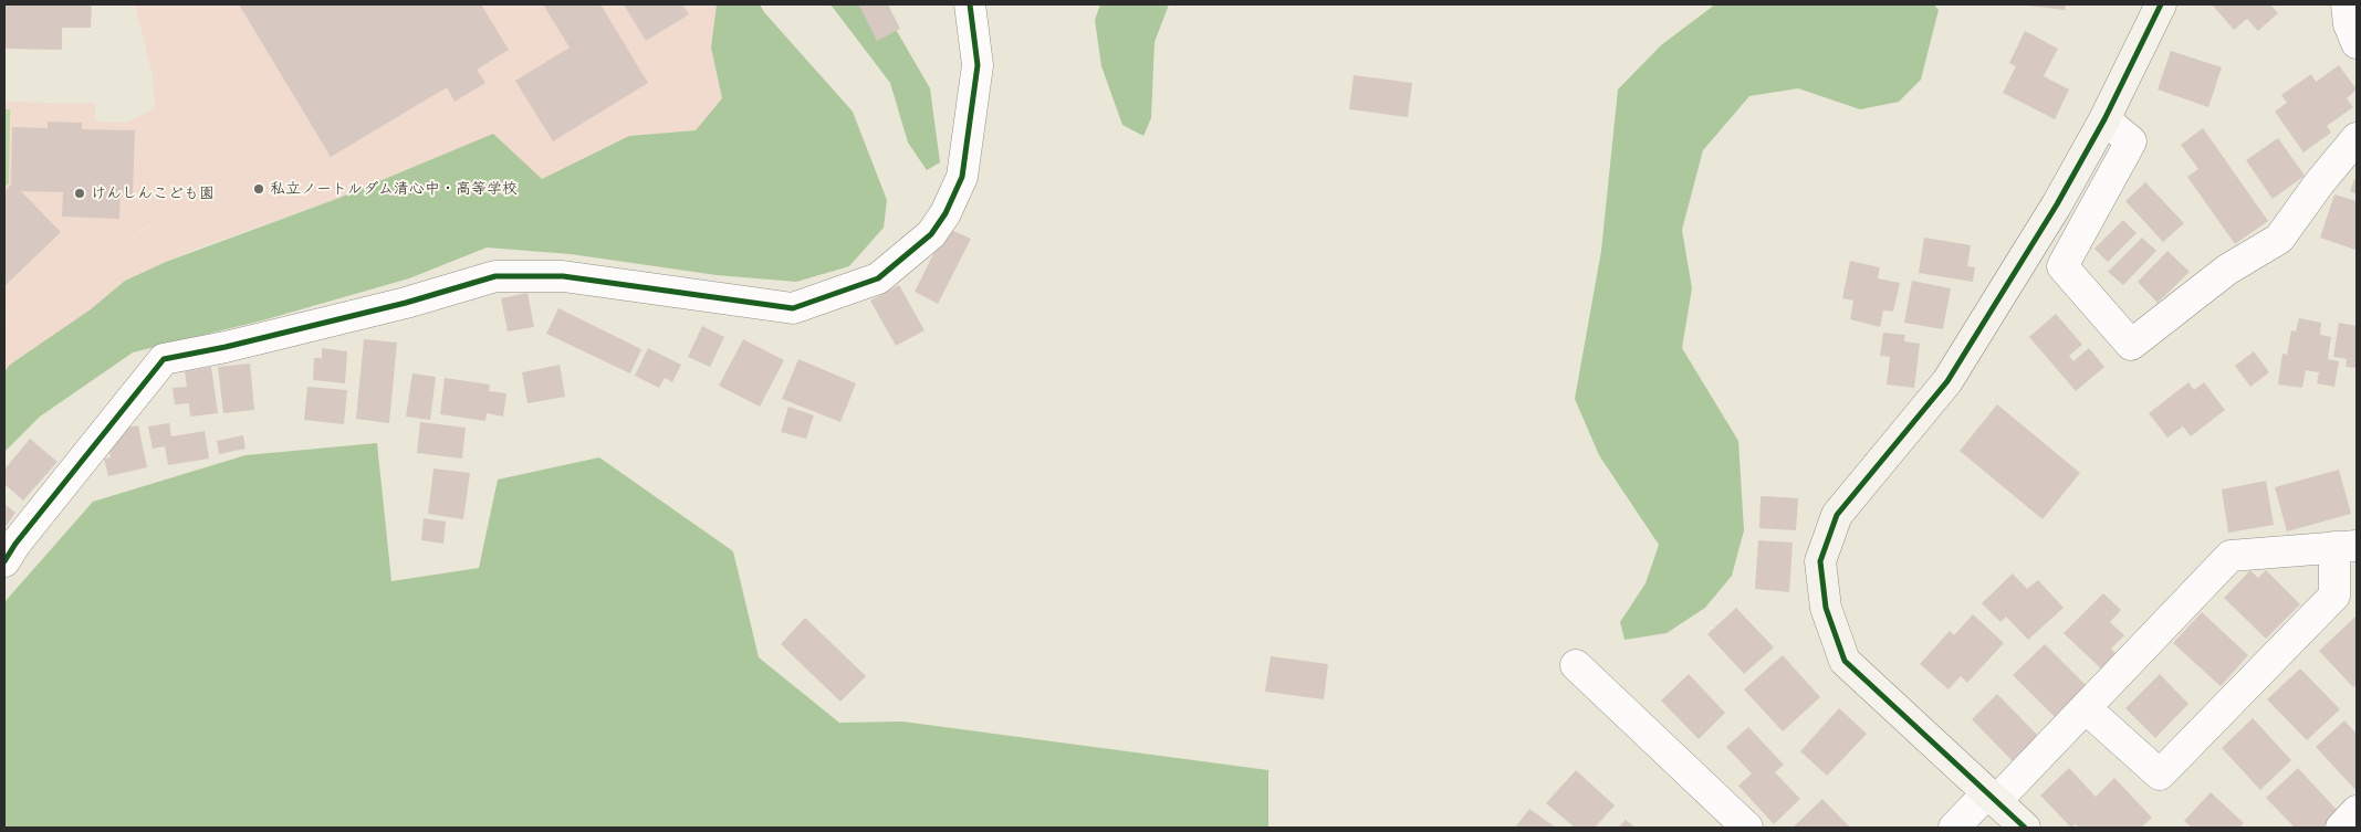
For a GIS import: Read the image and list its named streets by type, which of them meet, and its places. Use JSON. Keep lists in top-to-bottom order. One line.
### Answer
{"places":["私立ノートルダム清心中・高等学校","けんしんこども園"]}
